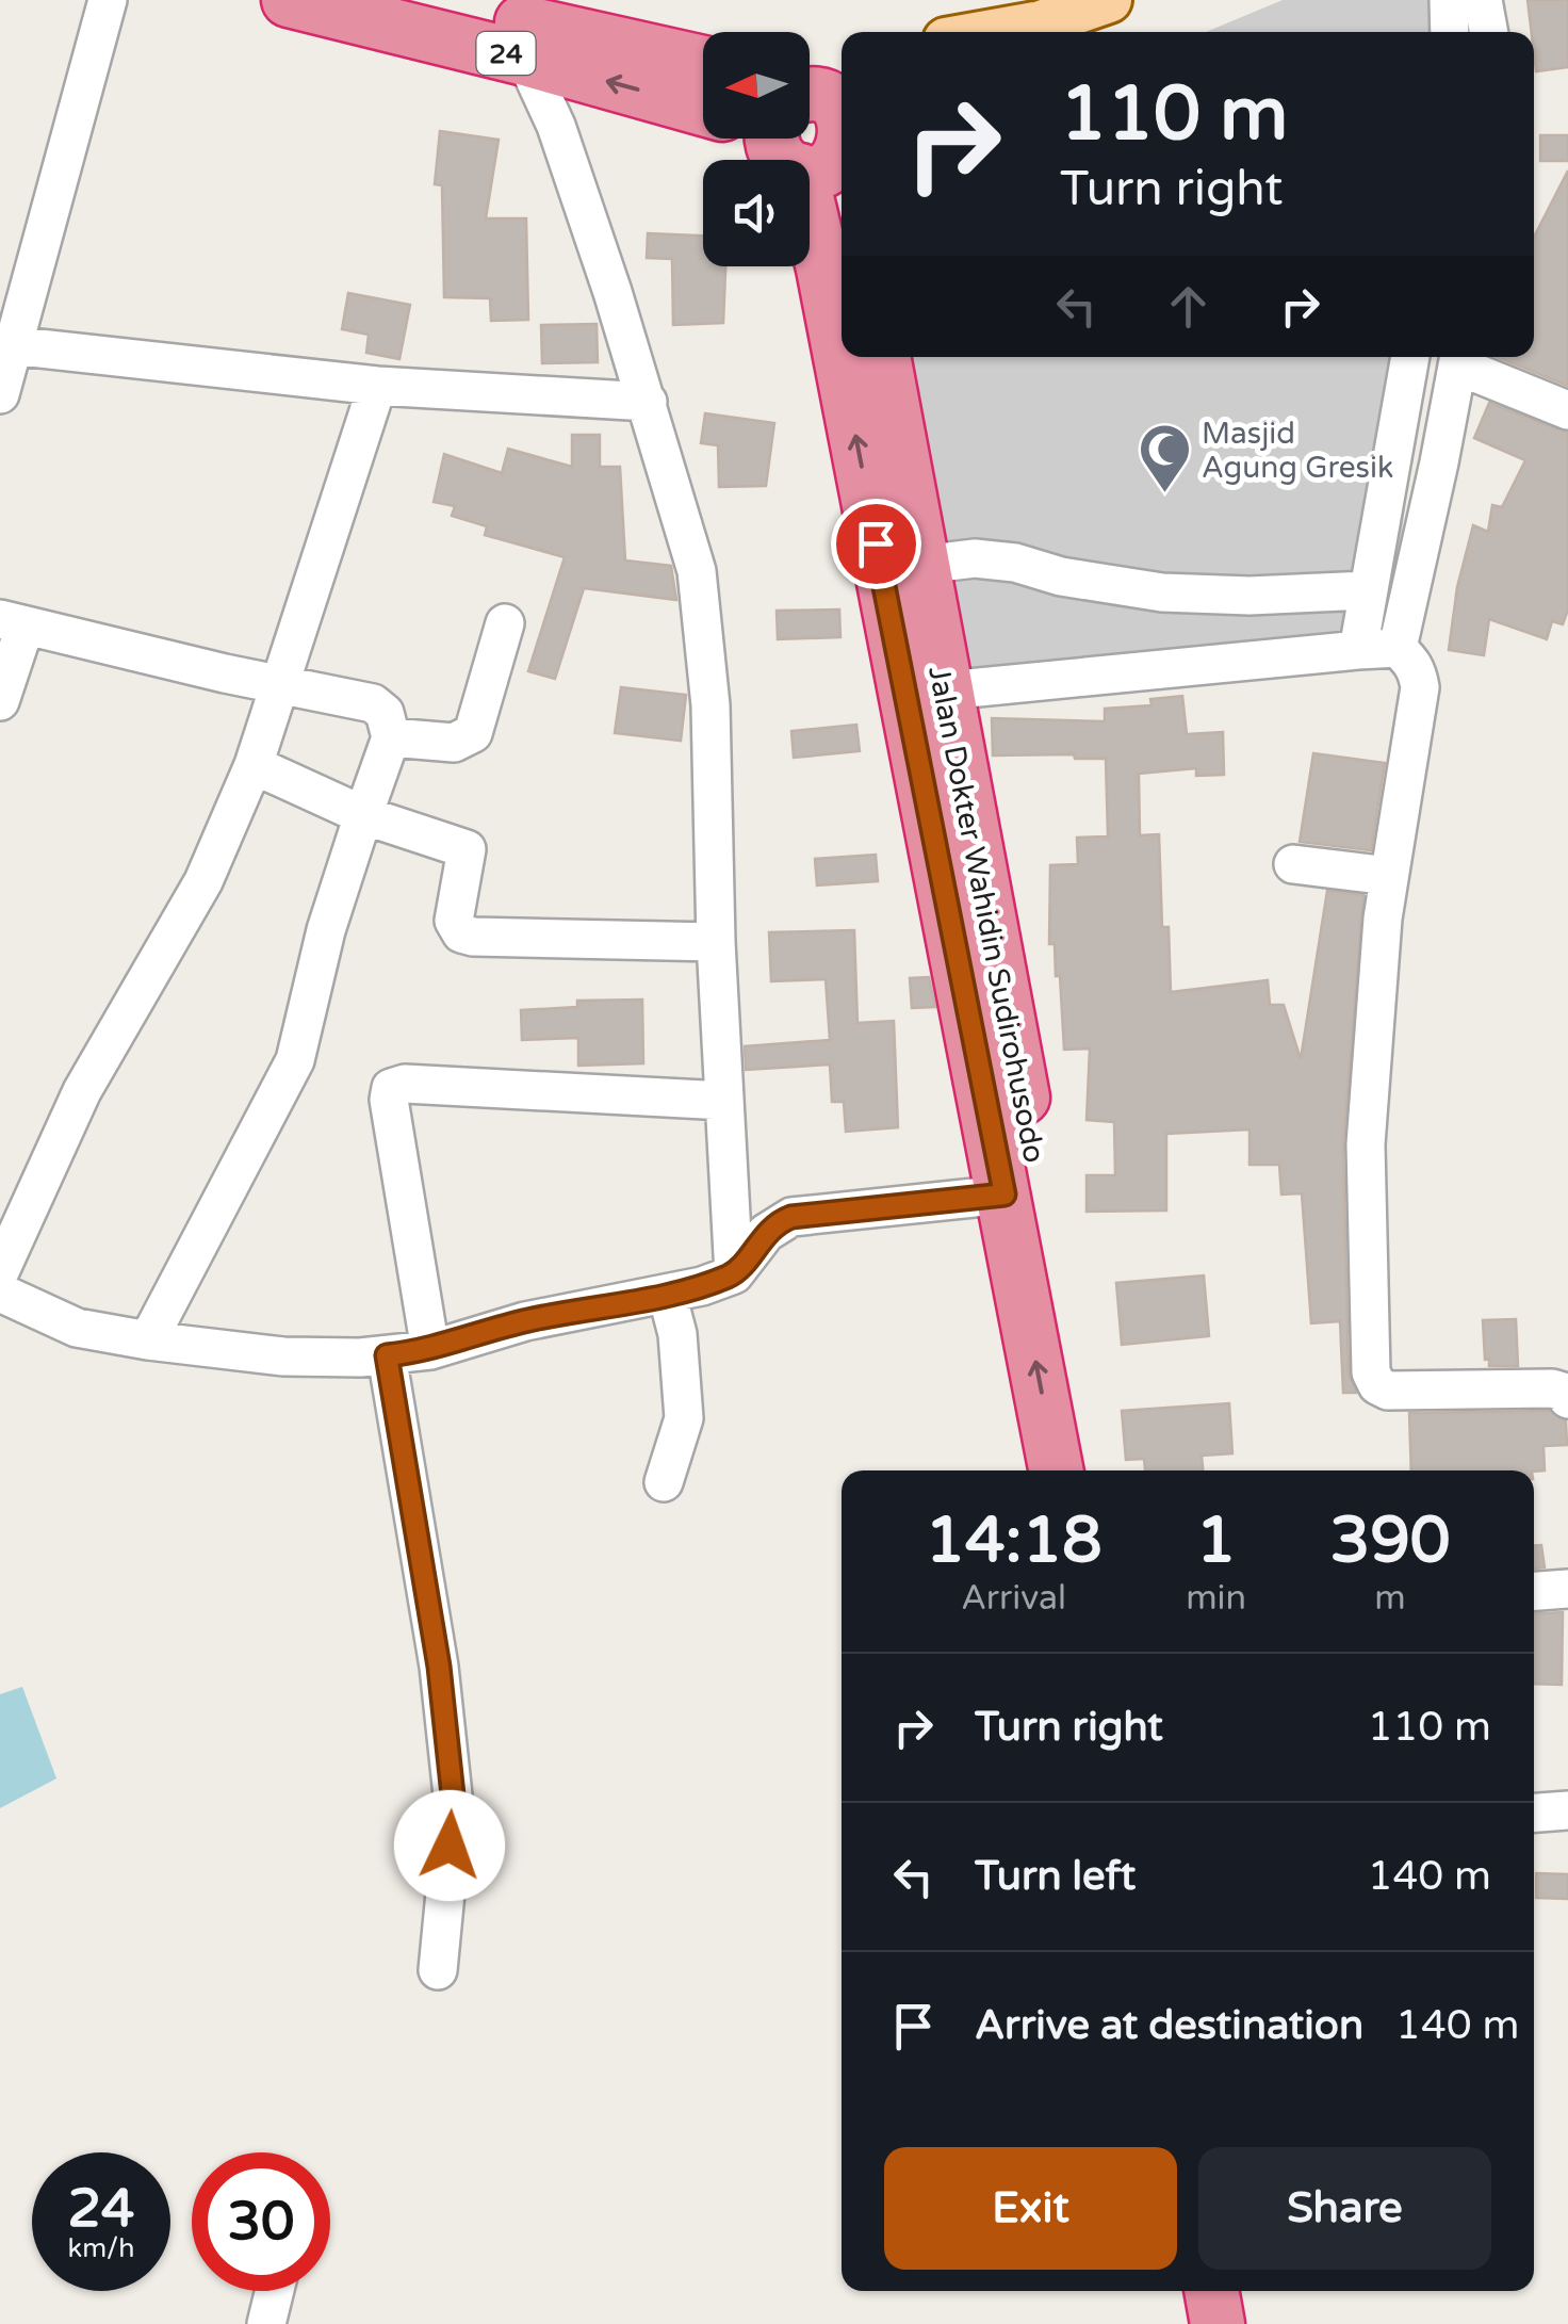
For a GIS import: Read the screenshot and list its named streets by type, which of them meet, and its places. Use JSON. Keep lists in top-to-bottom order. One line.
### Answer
{"streets":{"highway":["24","Jalan Dokter Wahidin Sudirohusodo"]},"places":{"mosque":["Masjid Agung Gresik"]},"north":"left","page":{"turn":["110 m","Turn right"],"eta":["14:18","Arrival","1","min","390","m"],"list":[{"name":"Turn right","value":"110 m"},{"name":"Turn left","value":"140 m"},{"name":"Arrive at destination","value":"140 m"}],"buttons":["Exit","Share"],"speed":"24 km/h","limit":"30"}}
